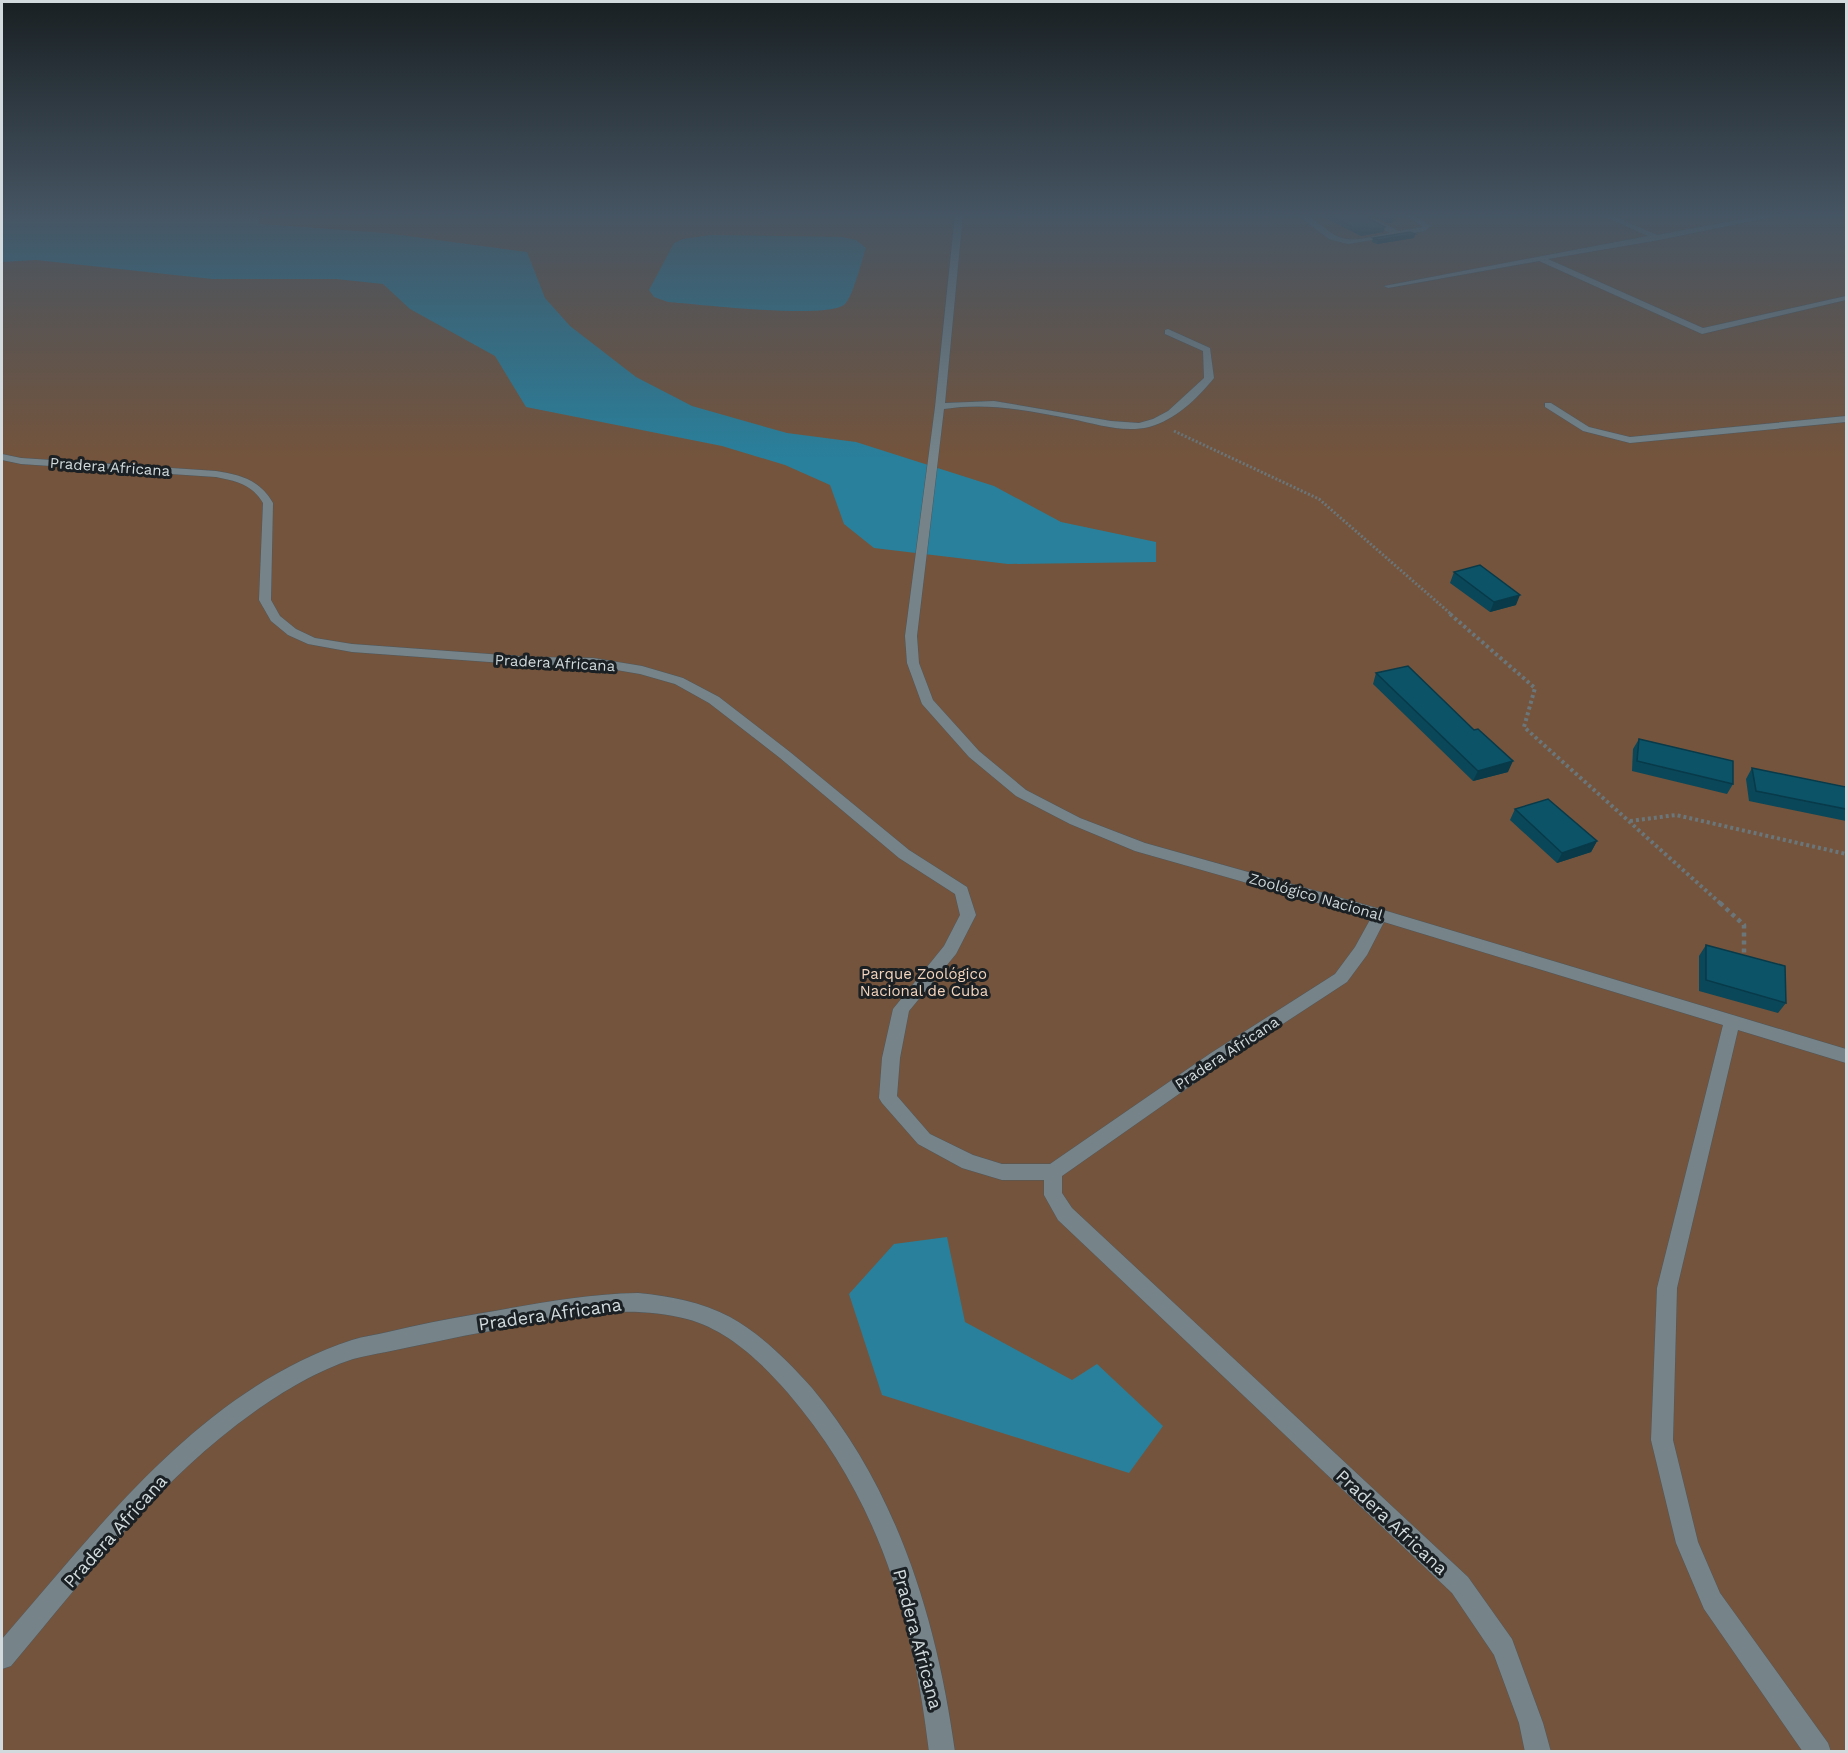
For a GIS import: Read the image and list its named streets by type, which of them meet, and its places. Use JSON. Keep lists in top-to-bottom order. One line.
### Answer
{"streets":{"street":["Pradera Africana","Zoológico Nacional"]},"crossings":[["Pradera Africana","Zoológico Nacional"]],"parks":["Parque Zoológico Nacional de Cuba"]}
